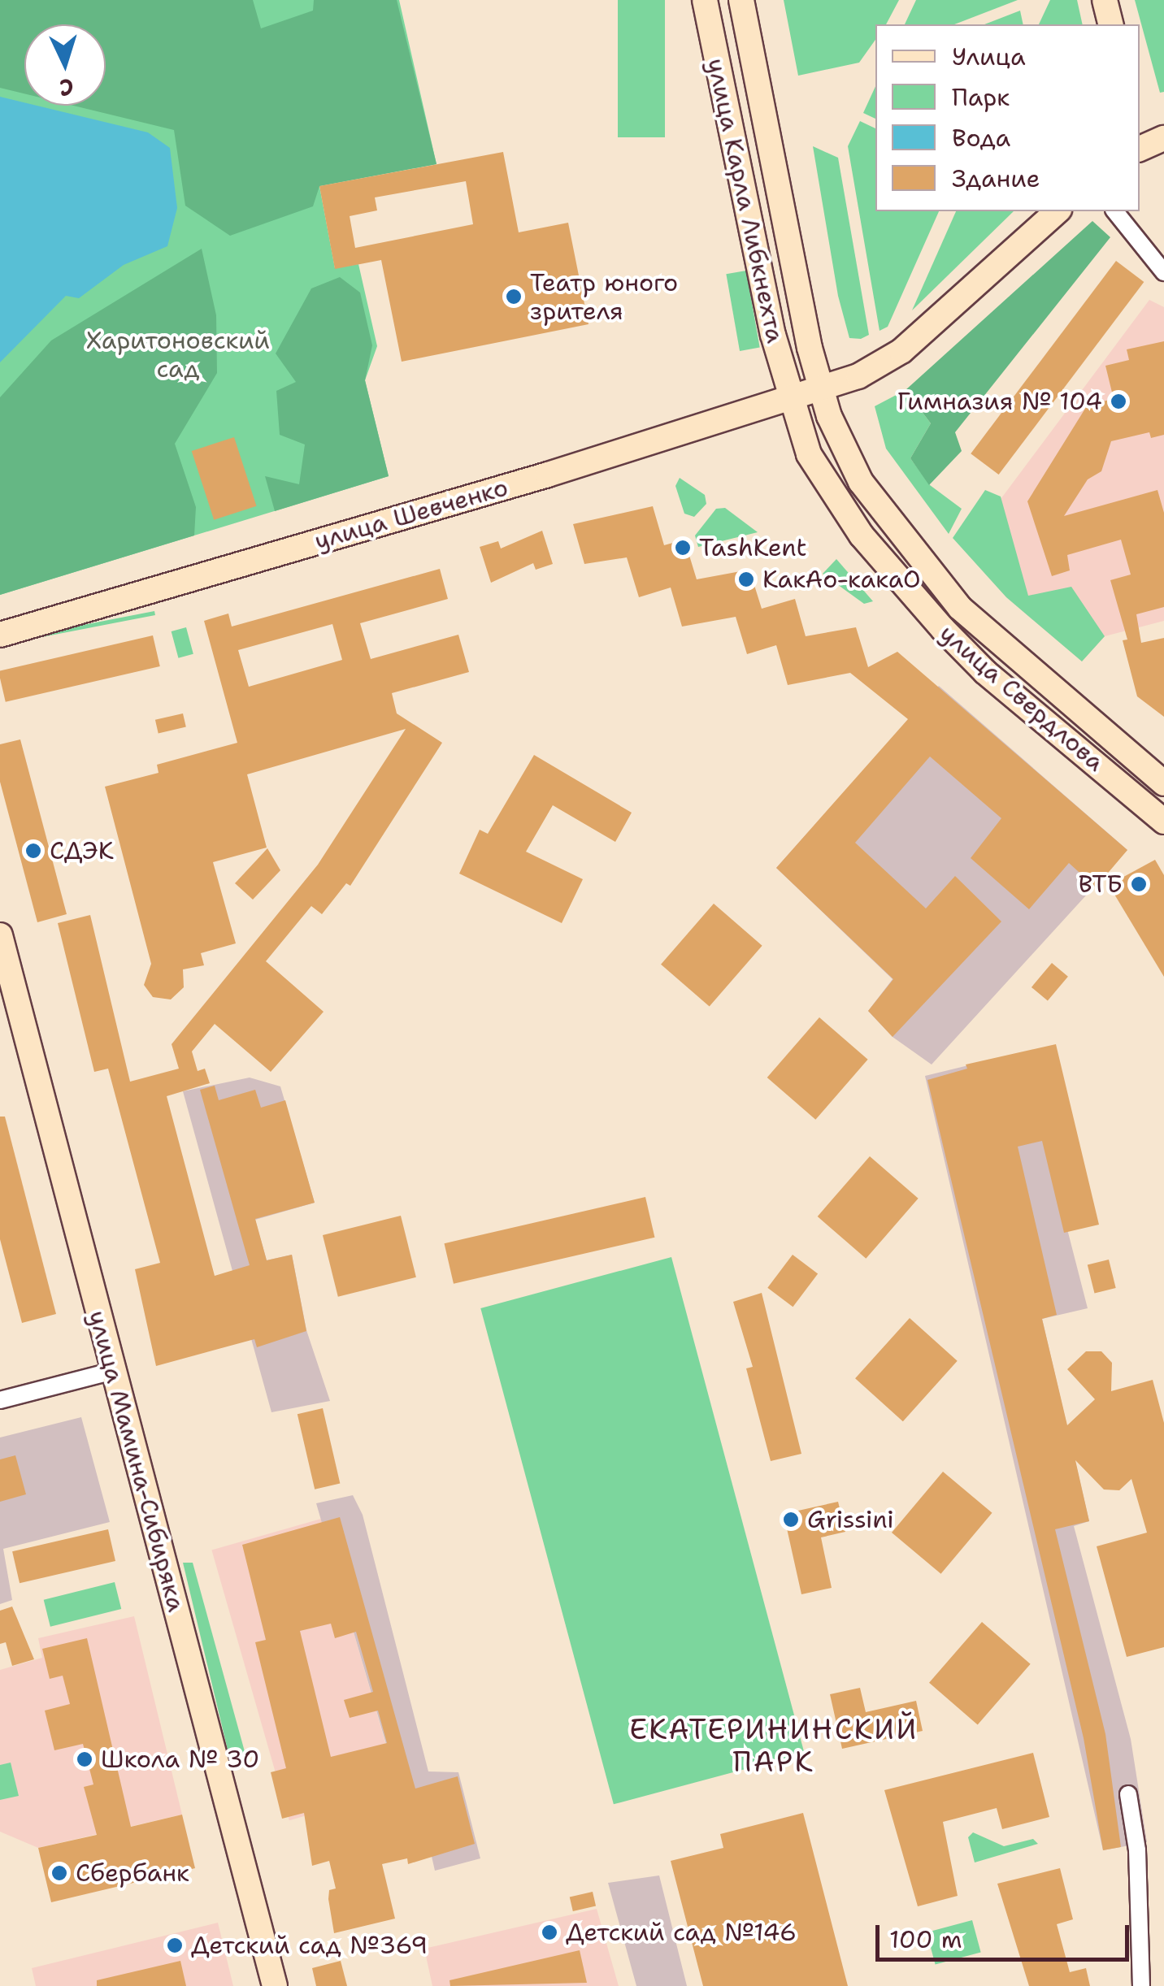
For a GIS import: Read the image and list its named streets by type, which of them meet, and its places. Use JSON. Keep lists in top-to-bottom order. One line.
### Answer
{"streets":{"main road":["улица Карла Либкнехта","улица Шевченко","улица Свердлова","улица Мамина-Сибиряка"]},"crossings":[["улица Карла Либкнехта","улица Шевченко"],["улица Карла Либкнехта","улица Свердлова"],["улица Шевченко","улица Свердлова"]],"districts":["ЕКАТЕРИНИНСКИЙ ПАРК"],"parks":["Харитоновский сад"],"places":["Театр юного зрителя","Гимназия № 104","TashKent","КакАо-какаО","СДЭК","ВТБ","Grissini","Школа № 30","Сбербанк","Детский сад №146","Детский сад №369"],"legend":["Улица","Парк","Вода","Здание"],"scale_bar":"100 m","north":"bottom"}
